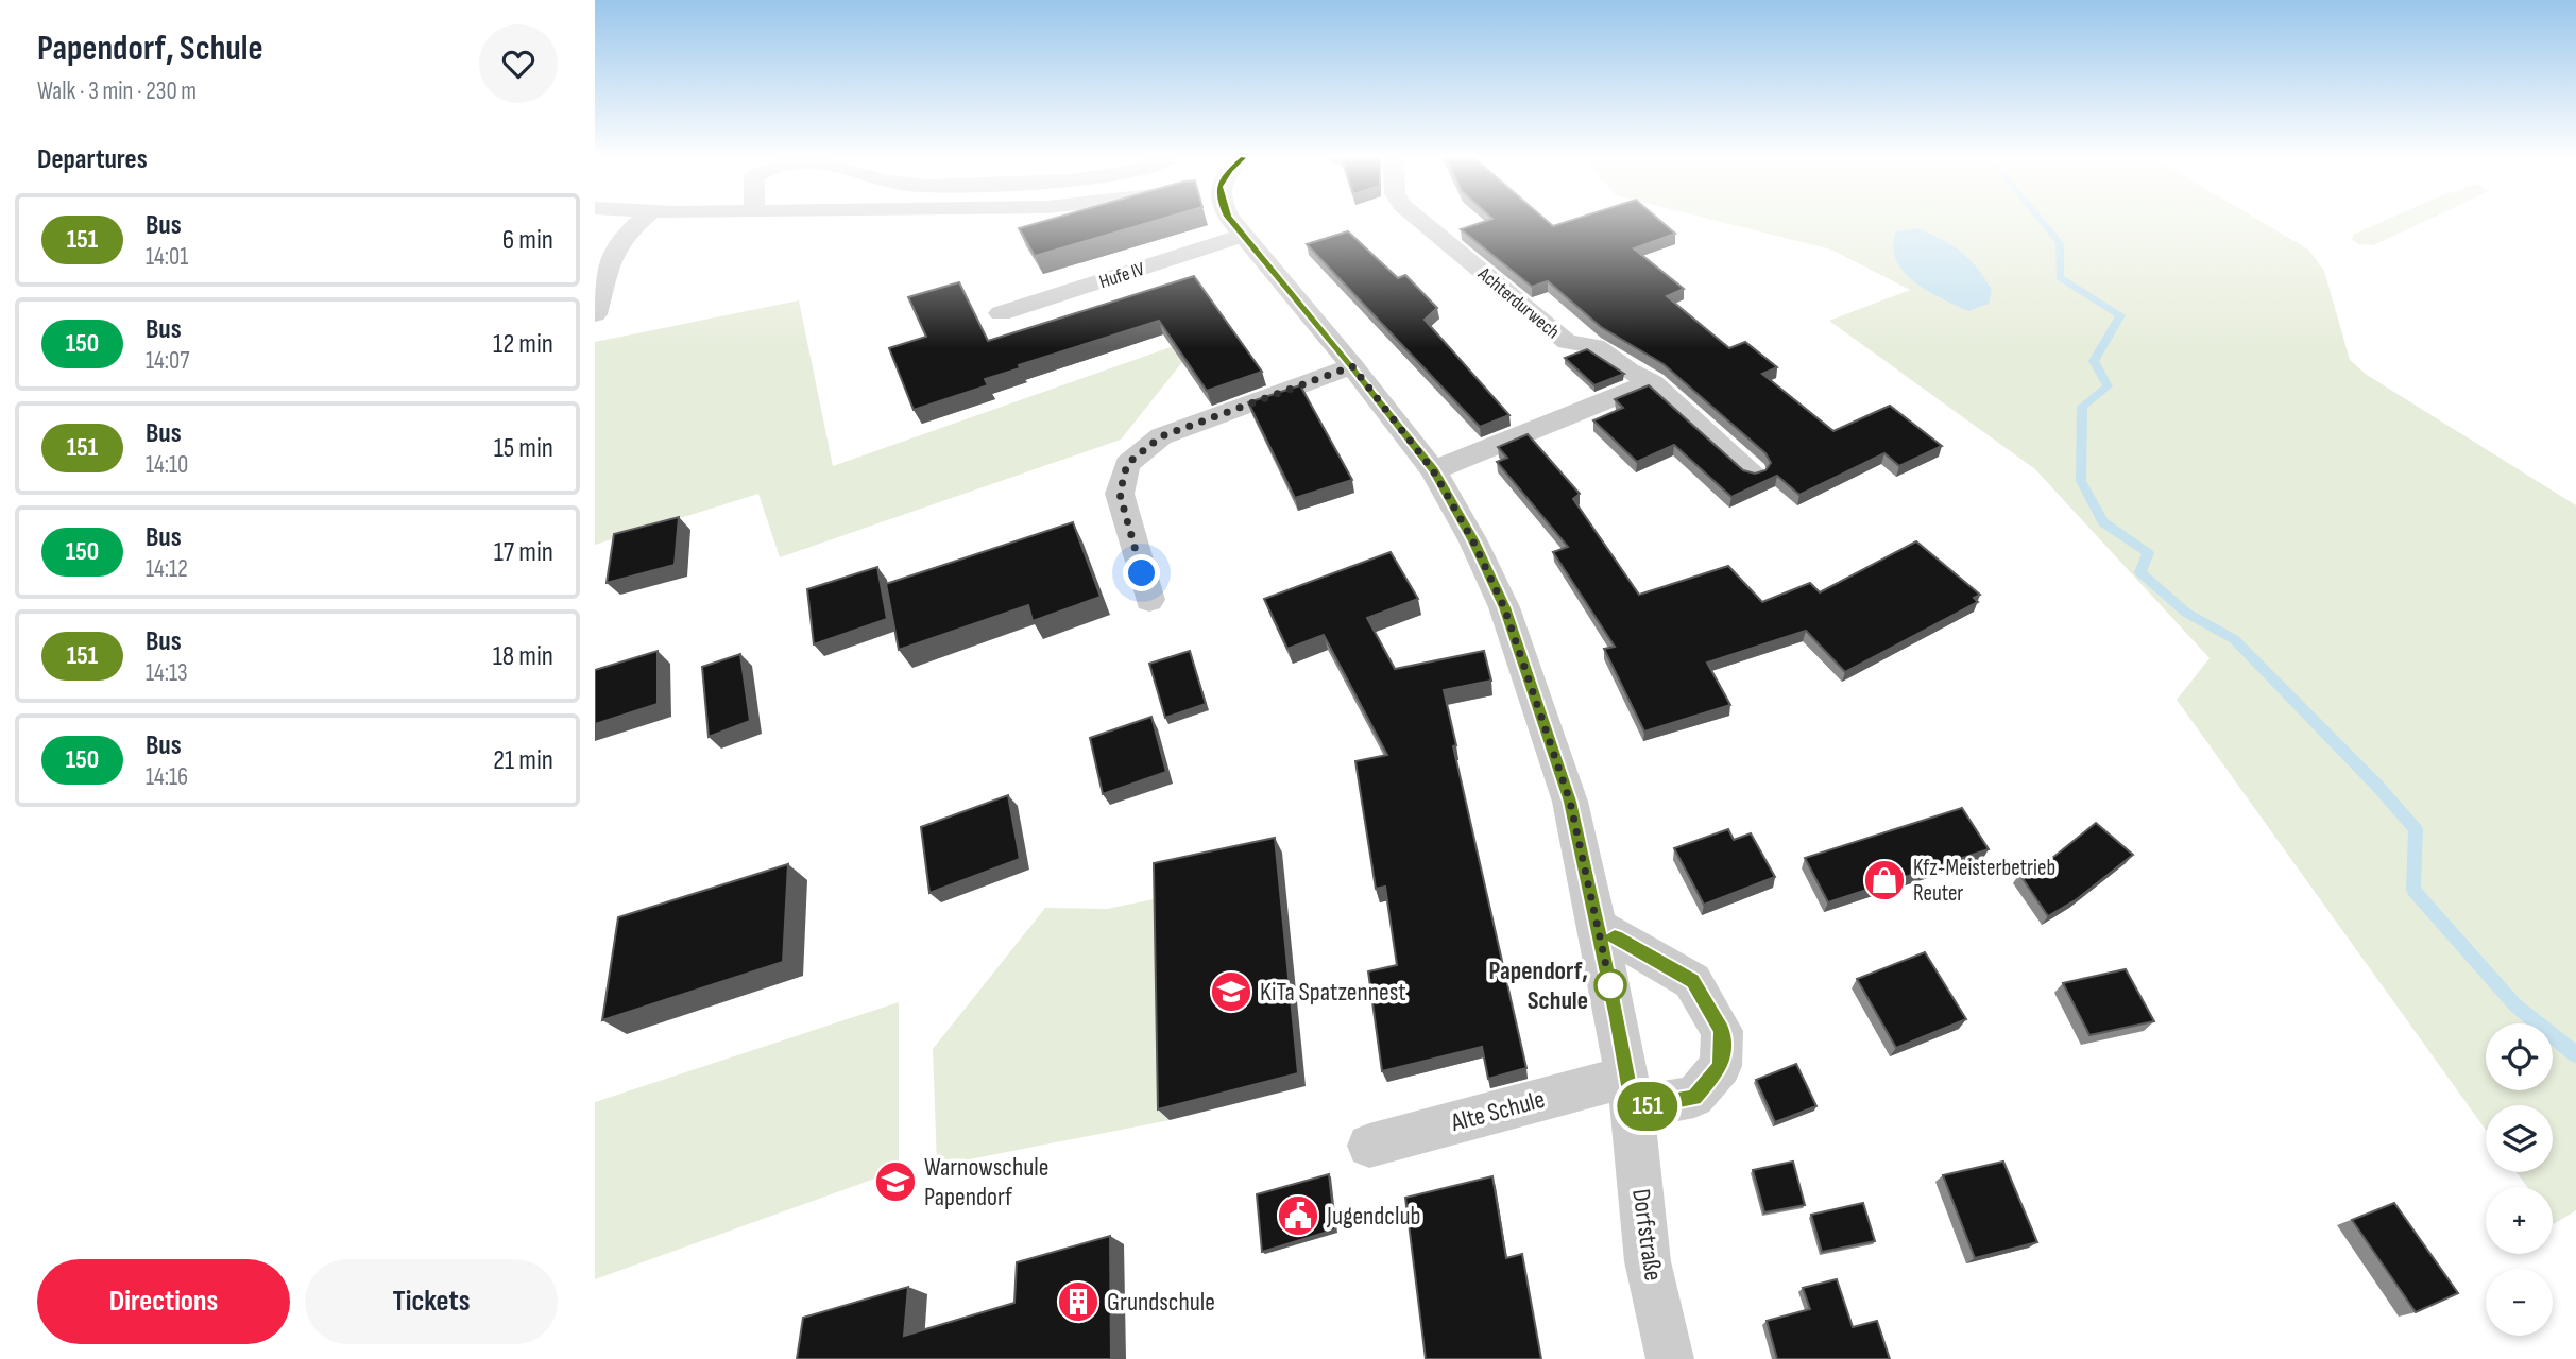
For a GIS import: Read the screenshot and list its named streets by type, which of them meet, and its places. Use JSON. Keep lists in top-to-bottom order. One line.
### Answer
{"streets":{"street":["Hufe IV","Achterdurwech","Alte Schule","Dorfstraße"]},"crossings":[["Hufe IV","Dorfstraße"],["Alte Schule","Dorfstraße"]],"places":{"shop":["Kfz-Meisterbetrieb Reuter"],"other":["Papendorf, Schule"],"school or university":["KiTa Spatzennest","Warnowschule Papendorf"],"public building":["Jugendclub"],"building":["Grundschule"]},"lines":["bus line 151"],"page":{"heading":[["Papendorf, Schule","Walk · 3 min · 230 m"],"Departures"],"on_map":"151","list":[{"mark":"151","name":"Bus","note":"14:01","value":"6 min"},{"mark":"150","name":"Bus","note":"14:07","value":"12 min"},{"mark":"151","name":"Bus","note":"14:10","value":"15 min"},{"mark":"150","name":"Bus","note":"14:12","value":"17 min"},{"mark":"151","name":"Bus","note":"14:13","value":"18 min"},{"mark":"150","name":"Bus","note":"14:16","value":"21 min"}],"map_buttons":["+","−"],"buttons":["Directions","Tickets"]}}
